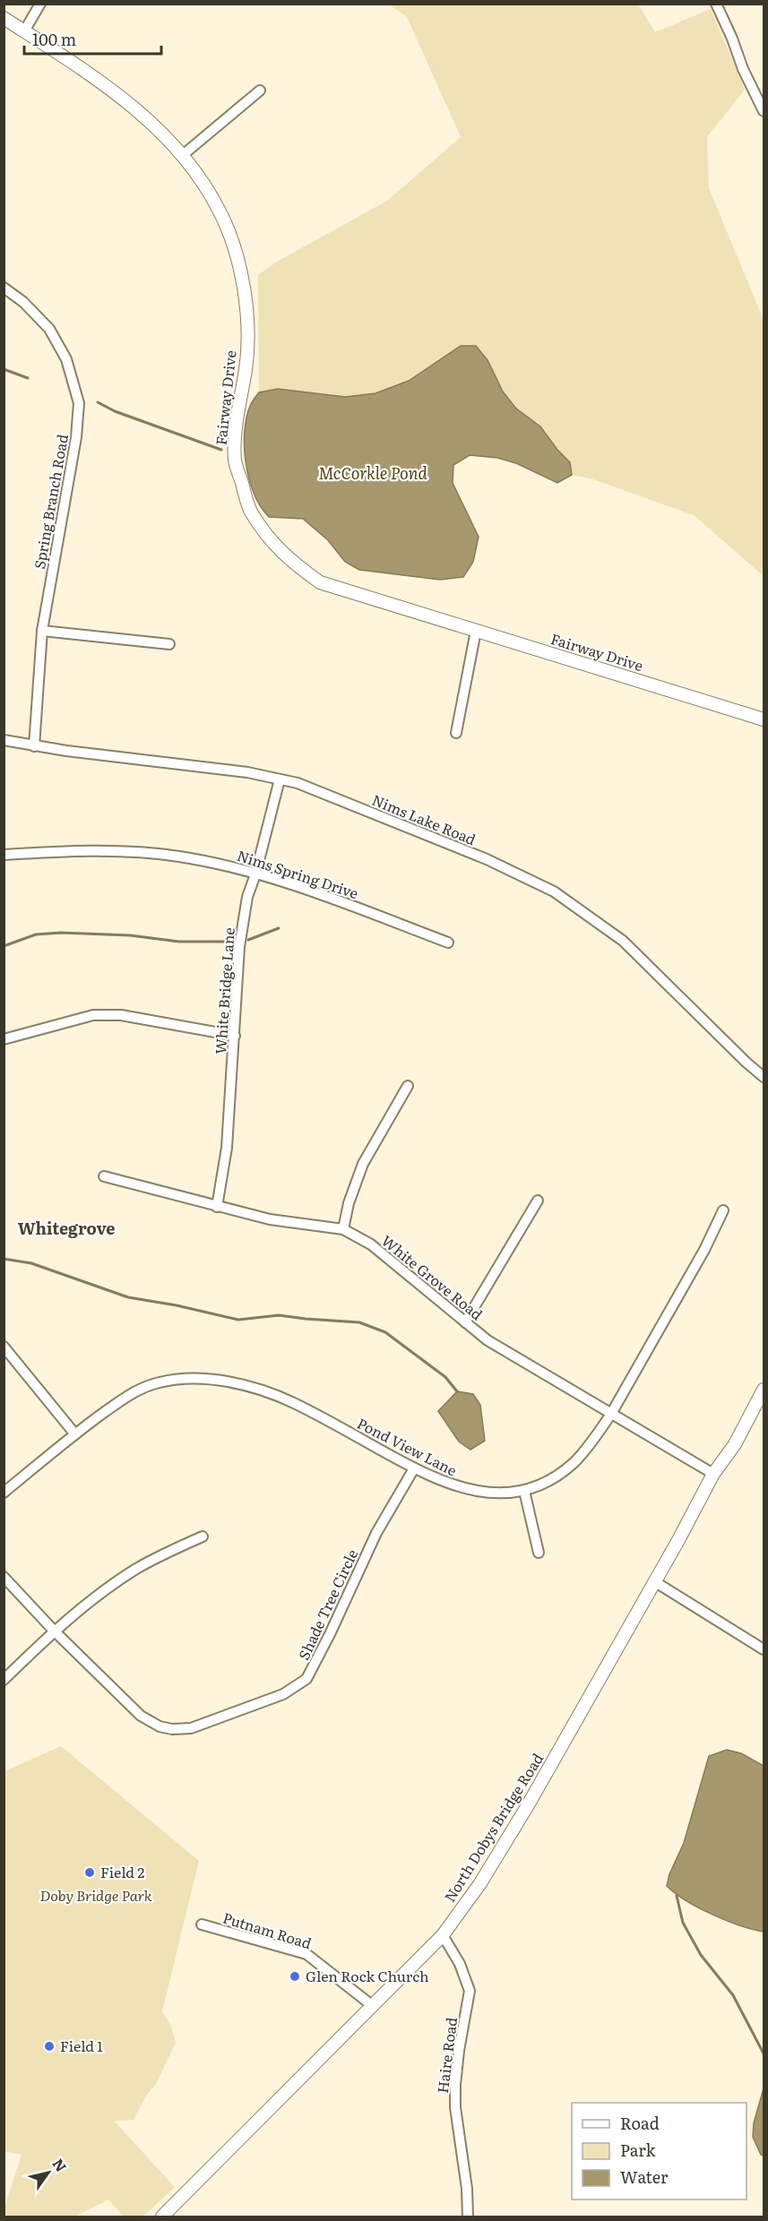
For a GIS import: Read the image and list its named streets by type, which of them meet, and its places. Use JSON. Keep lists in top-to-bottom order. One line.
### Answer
{"streets":{"street":["Fairway Drive","Spring Branch Road","Nims Lake Road","Nims Spring Drive","White Bridge Lane","White Grove Road","Pond View Lane","Shade Tree Circle","North Dobys Bridge Road","Putnam Road","Haire Road"]},"crossings":[["Spring Branch Road","Nims Lake Road"],["Nims Lake Road","White Bridge Lane"],["Nims Spring Drive","White Bridge Lane"],["White Bridge Lane","White Grove Road"],["White Grove Road","Pond View Lane"],["White Grove Road","North Dobys Bridge Road"],["Pond View Lane","Shade Tree Circle"],["North Dobys Bridge Road","Putnam Road"],["North Dobys Bridge Road","Haire Road"]],"districts":["Whitegrove"],"water":["McCorkle Pond"],"parks":["Doby Bridge Park"],"places":["Field 2","Glen Rock Church","Field 1"],"legend":["Road","Park","Water"],"scale_bar":"100 m","north":"top right"}
